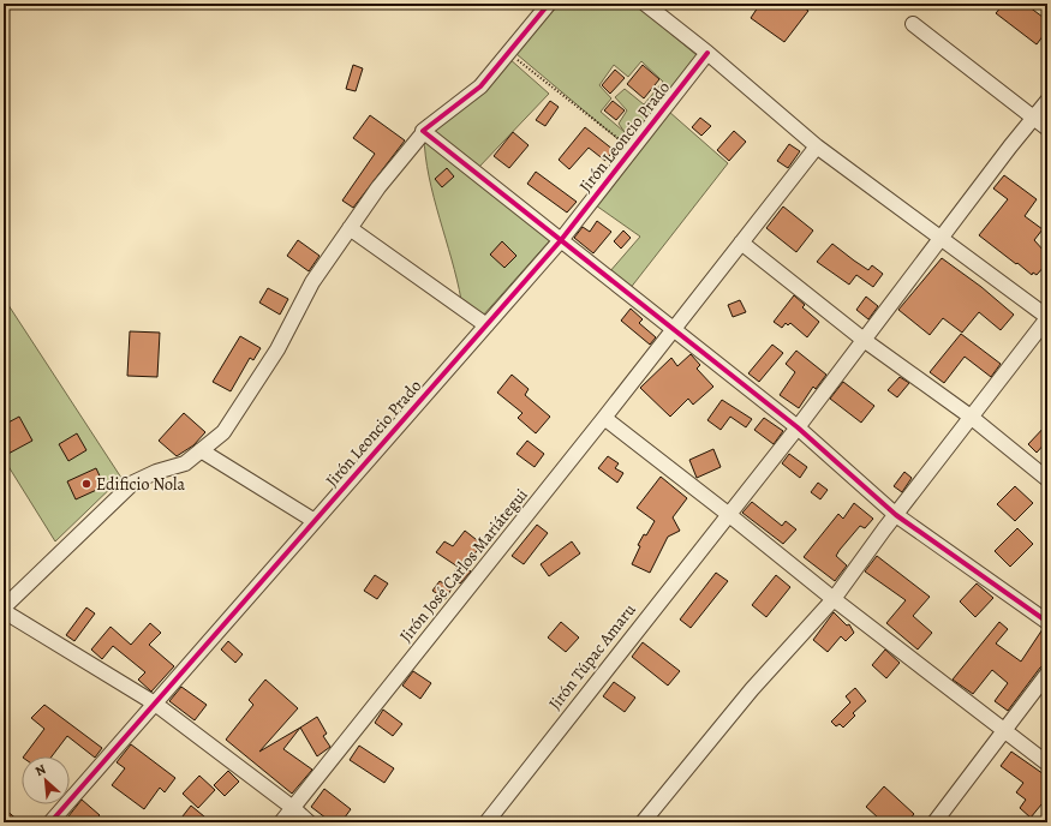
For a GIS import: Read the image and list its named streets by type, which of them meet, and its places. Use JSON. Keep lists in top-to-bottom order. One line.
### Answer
{"streets":{"street":["Jirón Leoncio Prado","Jirón José Carlos Mariátegui","Jirón Túpac Amaru"]},"places":["Edificio Nola"],"north":"top left"}
